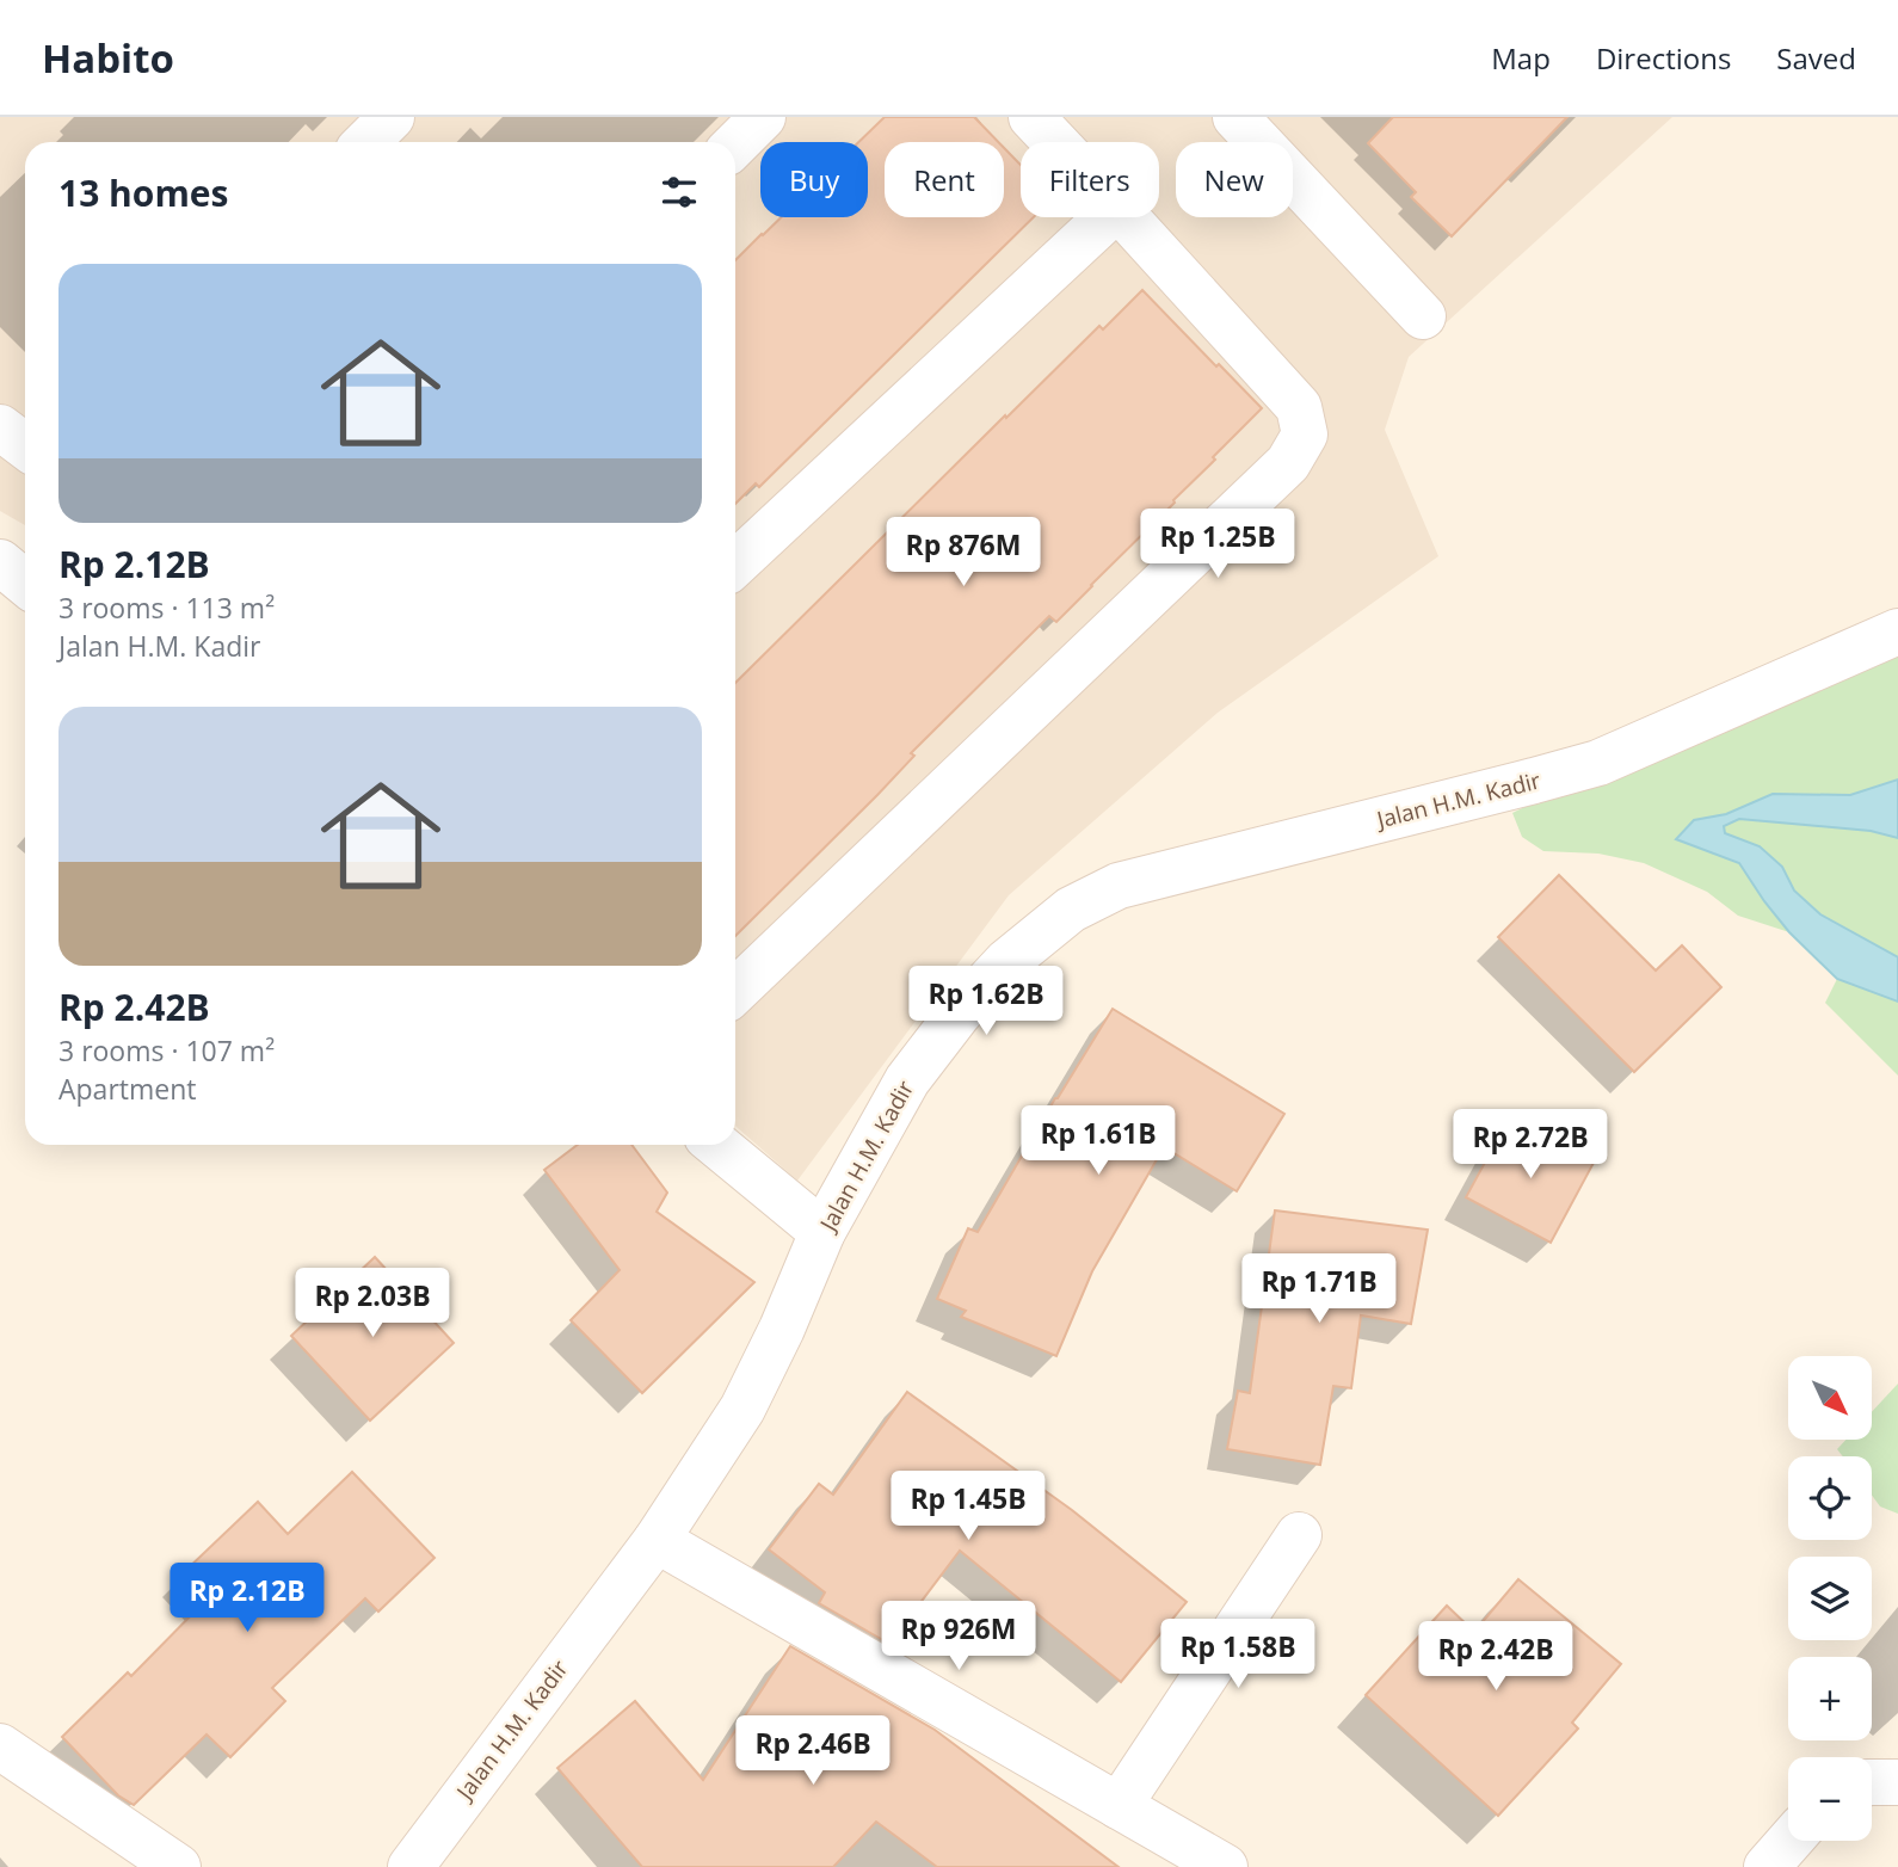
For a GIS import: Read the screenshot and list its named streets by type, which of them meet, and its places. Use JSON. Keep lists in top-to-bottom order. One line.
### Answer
{"streets":{"street":["Jalan H.M. Kadir"]},"north":"bottom right","page":{"header":"Habito","nav":["Map","Directions","Saved"],"chip":["Buy","Rent","Filters","New"],"heading":"13 homes","list":[{"name":"Rp 2.12B","note":"3 rooms · 113 m² · Jalan H.M. Kadir"},{"name":"Rp 2.42B","note":"3 rooms · 107 m² · Apartment"}],"price":["Rp 1.25B","Rp 876M","Rp 1.62B","Rp 1.61B","Rp 2.72B","Rp 1.71B","Rp 2.03B","Rp 1.45B","Rp 2.12B","Rp 926M","Rp 1.58B","Rp 2.42B","Rp 2.46B"],"map_buttons":["+","−"]}}
